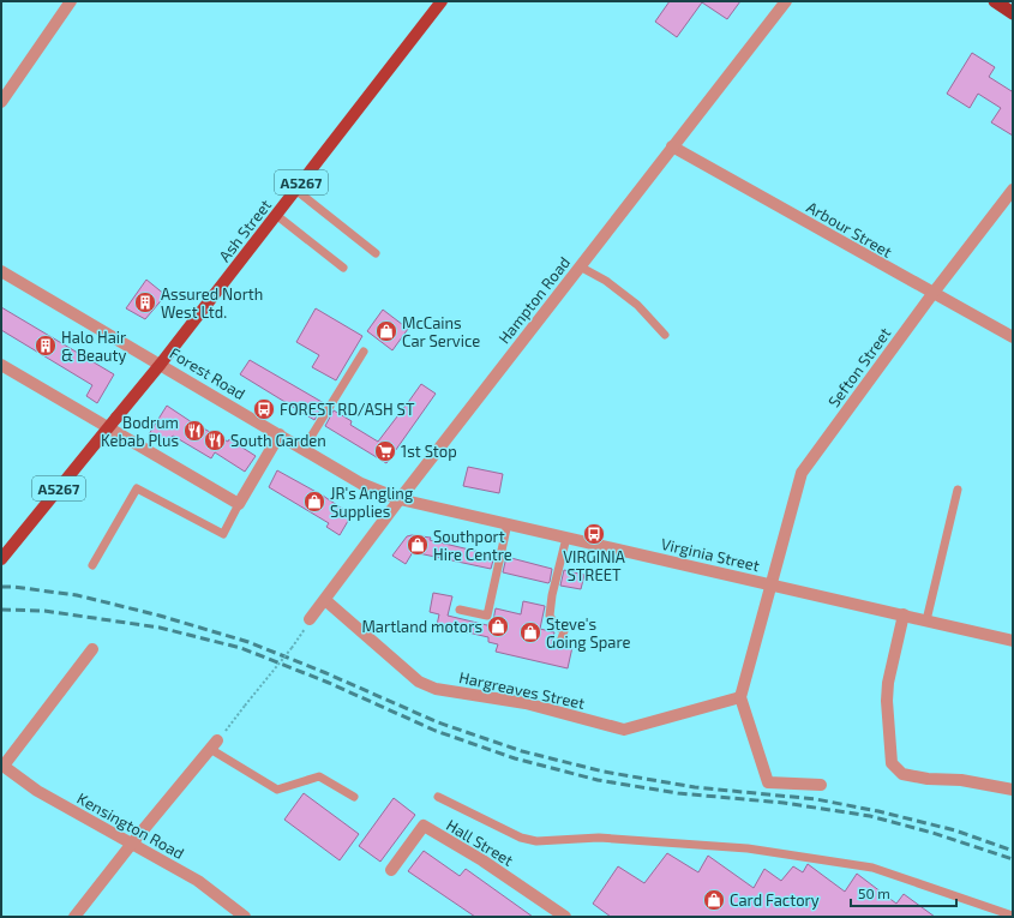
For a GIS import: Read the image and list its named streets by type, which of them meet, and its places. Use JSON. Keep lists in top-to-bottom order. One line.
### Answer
{"streets":{"main road":["A5267","Ash Street"],"street":["Arbour Street","Hampton Road","Sefton Street","Forest Road","Virginia Street","Hargreaves Street","Kensington Road","Hall Street"]},"crossings":[["A5267","Ash Street"],["A5267","Forest Road"],["Arbour Street","Hampton Road"],["Arbour Street","Sefton Street"],["Ash Street","Forest Road"],["Hampton Road","Forest Road"],["Hampton Road","Virginia Street"],["Hampton Road","Hargreaves Street"],["Sefton Street","Virginia Street"],["Sefton Street","Hargreaves Street"],["Forest Road","Virginia Street"]],"places":{"building":["Assured North West Ltd.","Halo Hair & Beauty"],"shop":["McCains Car Service","JR's Angling Supplies","Southport Hire Centre","Martland motors","Steve's Going Spare","Card Factory"],"bus stop":["FOREST RD/ASH ST","VIRGINIA STREET"],"restaurant":["Bodrum Kebab Plus","South Garden"],"supermarket":["1st Stop"]},"scale_bar":"50 m"}
